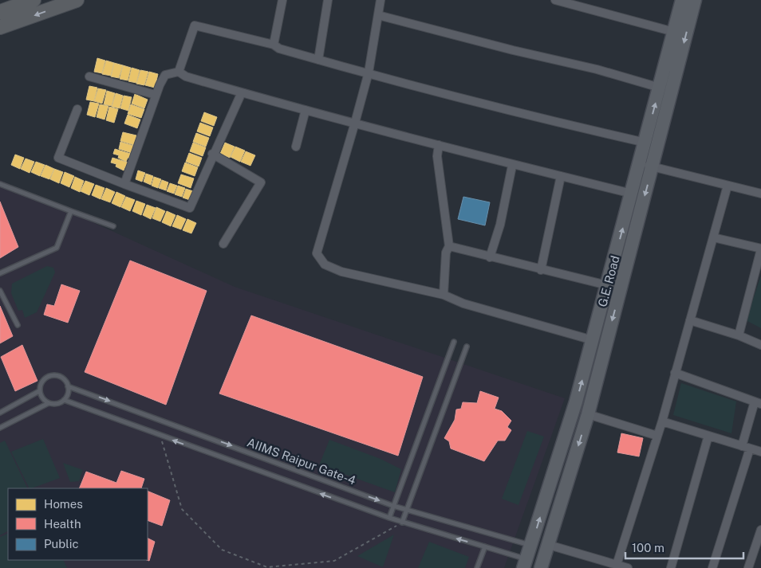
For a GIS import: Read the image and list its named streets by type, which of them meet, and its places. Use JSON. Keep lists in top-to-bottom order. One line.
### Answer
{"streets":{"main road":["G.E. Road"],"lane":["AIIMS Raipur Gate-4"]},"crossings":[["G.E. Road","AIIMS Raipur Gate-4"]],"legend":["Homes","Health","Public"],"scale_bar":"100 m"}
